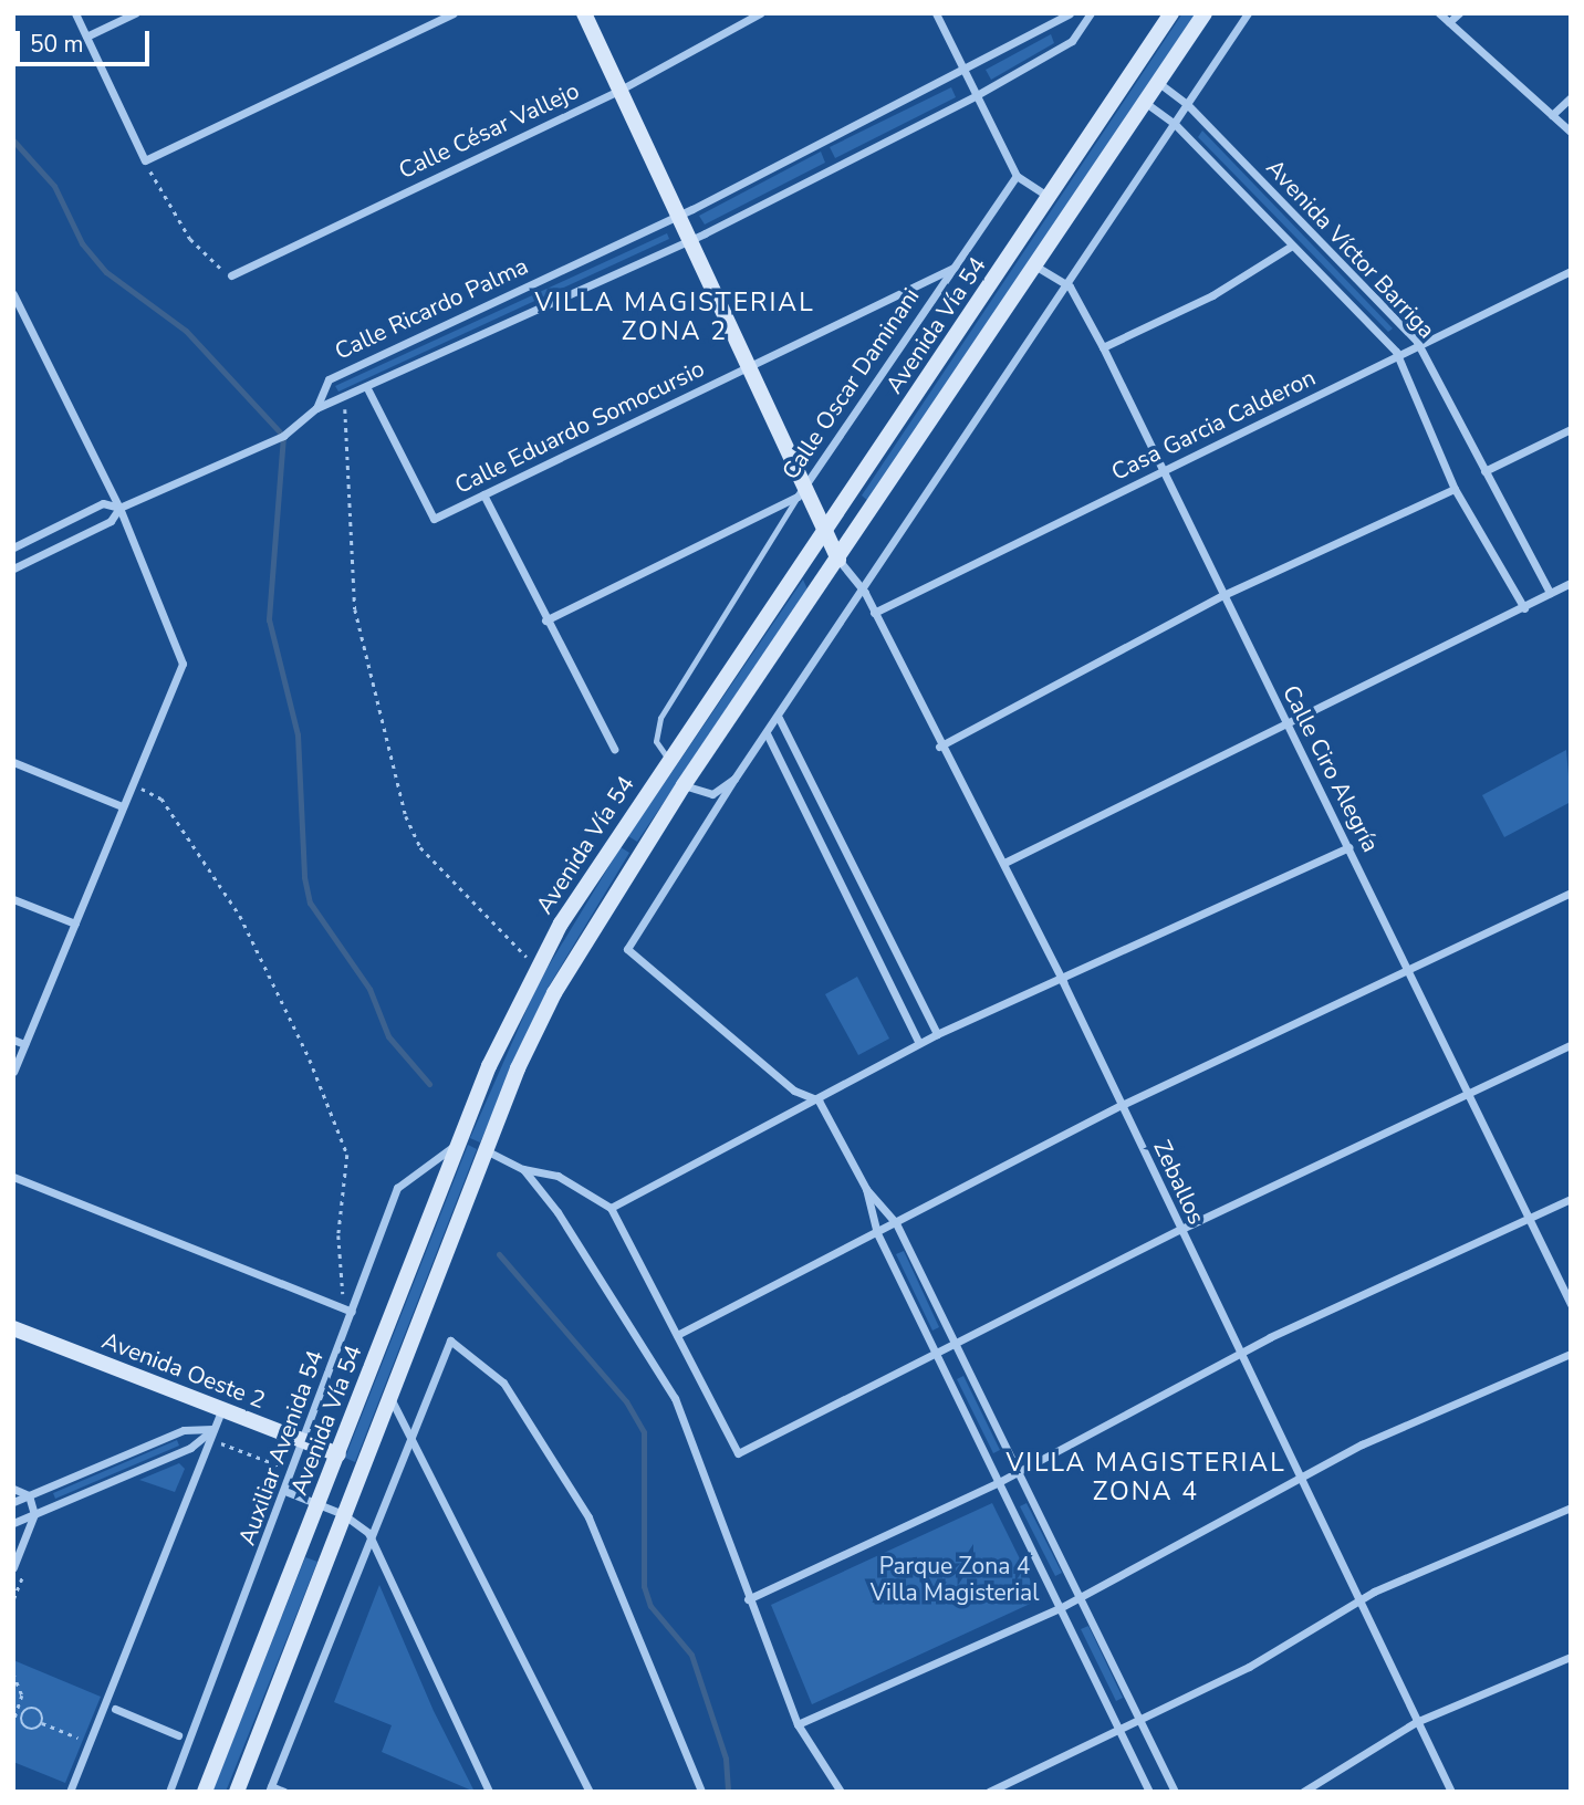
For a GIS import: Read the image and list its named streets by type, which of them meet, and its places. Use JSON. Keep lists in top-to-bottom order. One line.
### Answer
{"streets":{"main road":["Avenida Vía 54","Avenida Oeste 2"],"street":["Calle César Vallejo","Avenida Víctor Barriga","Calle Ricardo Palma","Calle Oscar Daminani","Casa Garcia Calderon","Calle Eduardo Somocursio","Calle Ciro Alegría","Zeballos","Auxiliar Avenida 54"]},"crossings":[["Avenida Víctor Barriga","Casa Garcia Calderon"],["Calle Ricardo Palma","Calle Eduardo Somocursio"],["Avenida Vía 54","Avenida Oeste 2"],["Avenida Vía 54","Auxiliar Avenida 54"],["Calle Oscar Daminani","Calle Eduardo Somocursio"],["Casa Garcia Calderon","Calle Ciro Alegría"],["Casa Garcia Calderon","Zeballos"],["Avenida Oeste 2","Auxiliar Avenida 54"]],"districts":["VILLA MAGISTERIAL ZONA 2","VILLA MAGISTERIAL ZONA 4"],"parks":["Parque Zona 4 Villa Magisterial"],"scale_bar":"50 m"}
